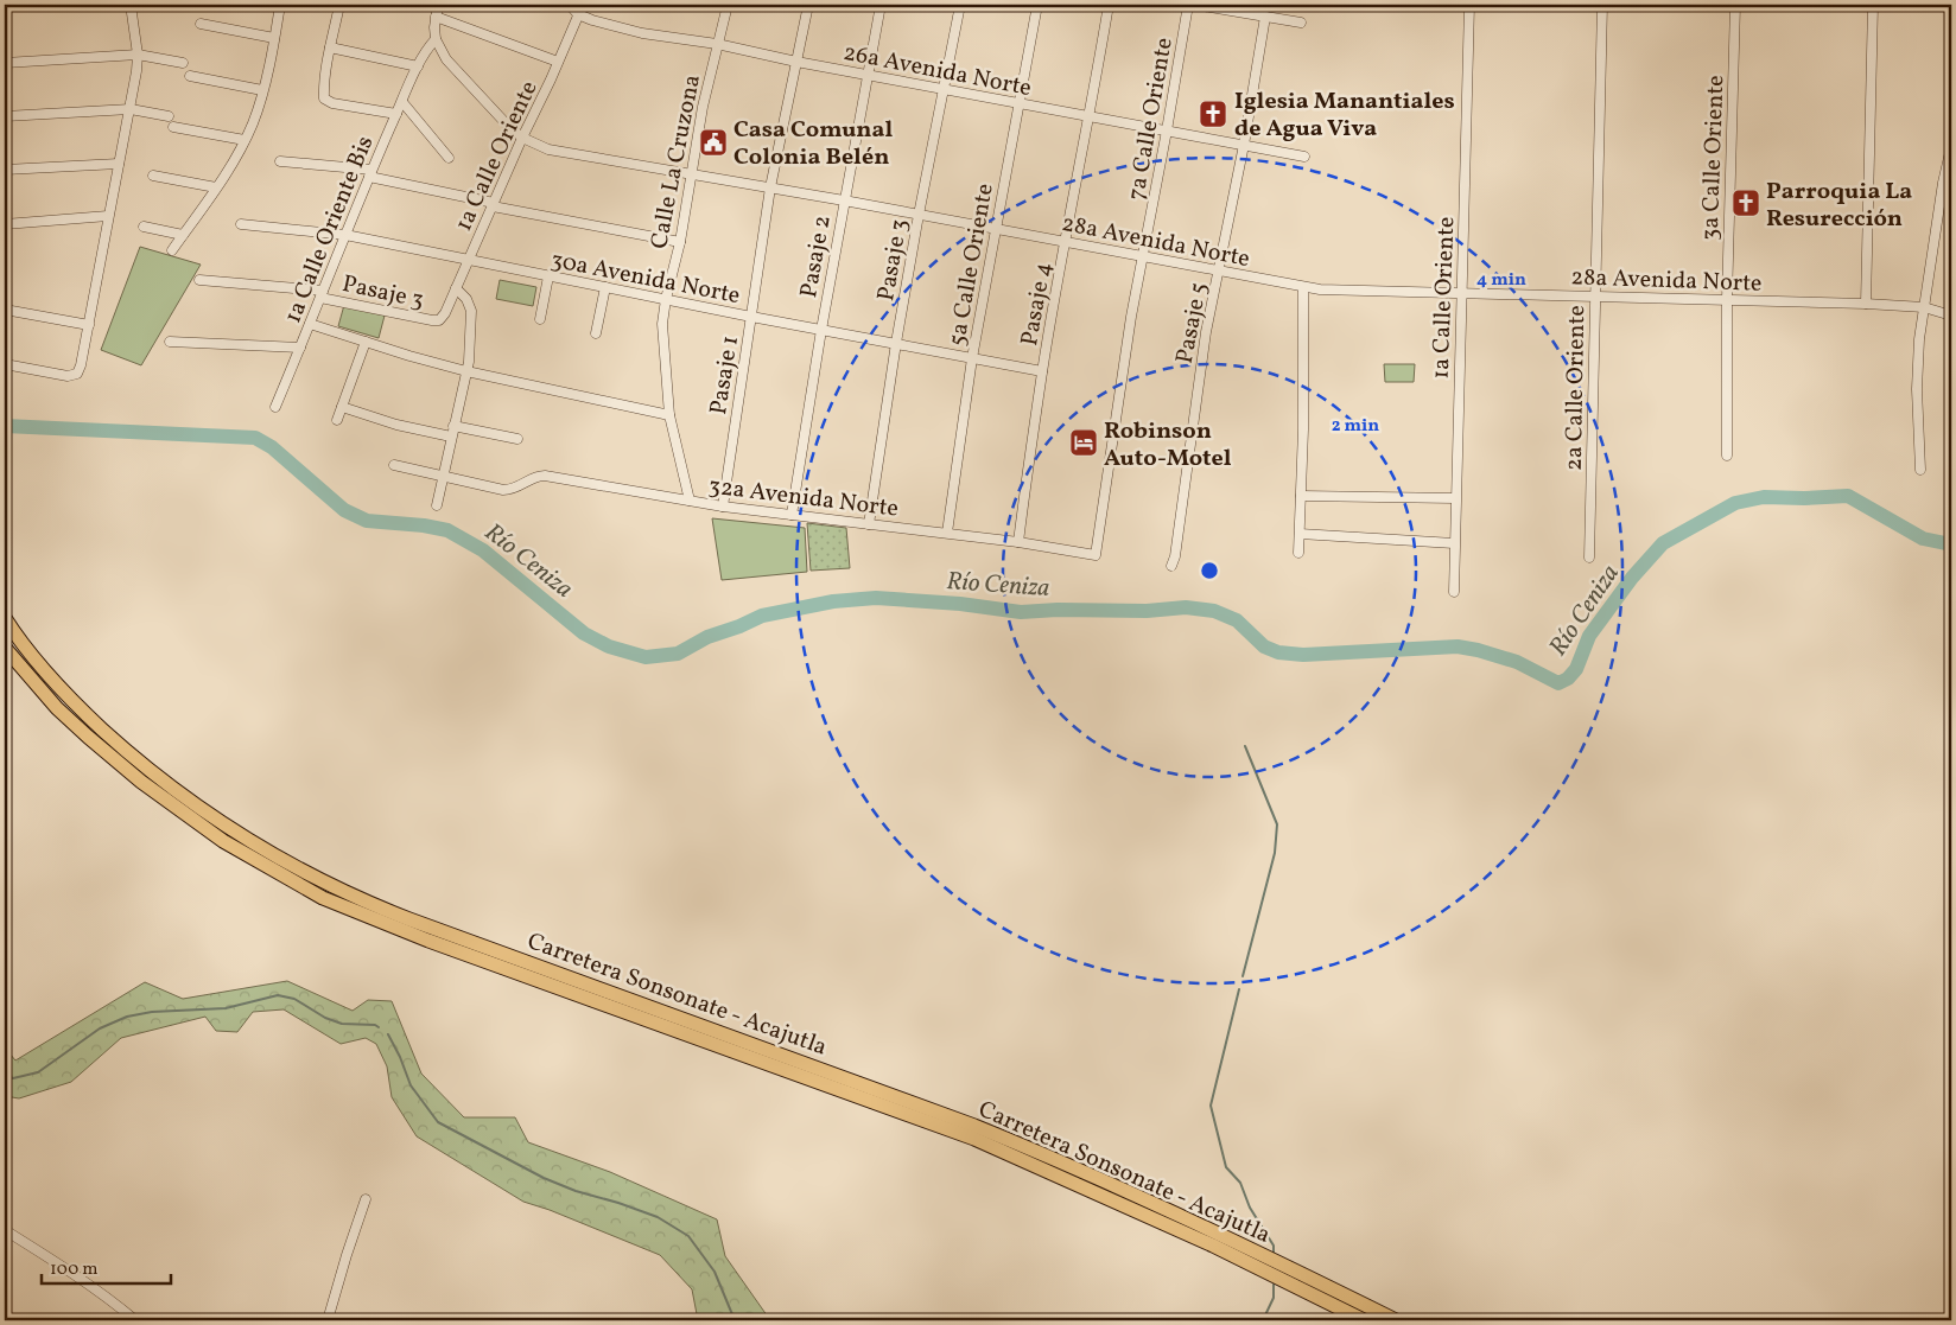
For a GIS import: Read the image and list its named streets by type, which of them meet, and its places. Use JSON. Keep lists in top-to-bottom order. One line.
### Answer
{"streets":{"highway":["Carretera Sonsonate - Acajutla"],"street":["26a Avenida Norte","7a Calle Oriente","1a Calle Oriente","3a Calle Oriente","Calle La Cruzona","1a Calle Oriente Bis","28a Avenida Norte","Pasaje 2","Pasaje 3","5a Calle Oriente","30a Avenida Norte","Pasaje 4","Pasaje 5","Pasaje 1","2a Calle Oriente","32a Avenida Norte"]},"crossings":[["26a Avenida Norte","7a Calle Oriente"],["26a Avenida Norte","1a Calle Oriente"],["26a Avenida Norte","Calle La Cruzona"],["26a Avenida Norte","Pasaje 2"],["26a Avenida Norte","Pasaje 3"],["26a Avenida Norte","5a Calle Oriente"],["26a Avenida Norte","Pasaje 4"],["26a Avenida Norte","Pasaje 5"],["26a Avenida Norte","Pasaje 1"],["7a Calle Oriente","28a Avenida Norte"],["7a Calle Oriente","32a Avenida Norte"],["1a Calle Oriente","28a Avenida Norte"],["1a Calle Oriente","Pasaje 3"],["1a Calle Oriente","30a Avenida Norte"],["3a Calle Oriente","28a Avenida Norte"],["Calle La Cruzona","28a Avenida Norte"],["Calle La Cruzona","30a Avenida Norte"],["Calle La Cruzona","32a Avenida Norte"],["1a Calle Oriente Bis","28a Avenida Norte"],["1a Calle Oriente Bis","Pasaje 3"],["1a Calle Oriente Bis","30a Avenida Norte"],["28a Avenida Norte","Pasaje 2"],["28a Avenida Norte","Pasaje 3"],["28a Avenida Norte","5a Calle Oriente"],["28a Avenida Norte","Pasaje 4"],["28a Avenida Norte","Pasaje 5"],["28a Avenida Norte","Pasaje 1"],["28a Avenida Norte","2a Calle Oriente"],["Pasaje 2","30a Avenida Norte"],["Pasaje 2","32a Avenida Norte"],["Pasaje 3","30a Avenida Norte"],["Pasaje 3","32a Avenida Norte"],["5a Calle Oriente","30a Avenida Norte"],["5a Calle Oriente","32a Avenida Norte"],["30a Avenida Norte","Pasaje 4"],["30a Avenida Norte","Pasaje 1"],["Pasaje 4","32a Avenida Norte"],["Pasaje 1","32a Avenida Norte"]],"water":["Río Ceniza"],"places":{"church":["Iglesia Manantiales de Agua Viva","Parroquia La Resurección"],"public building":["Casa Comunal Colonia Belén"],"hotel":["Robinson Auto-Motel"]},"scale_bar":"100 m","rings":["4 min","2 min"]}
